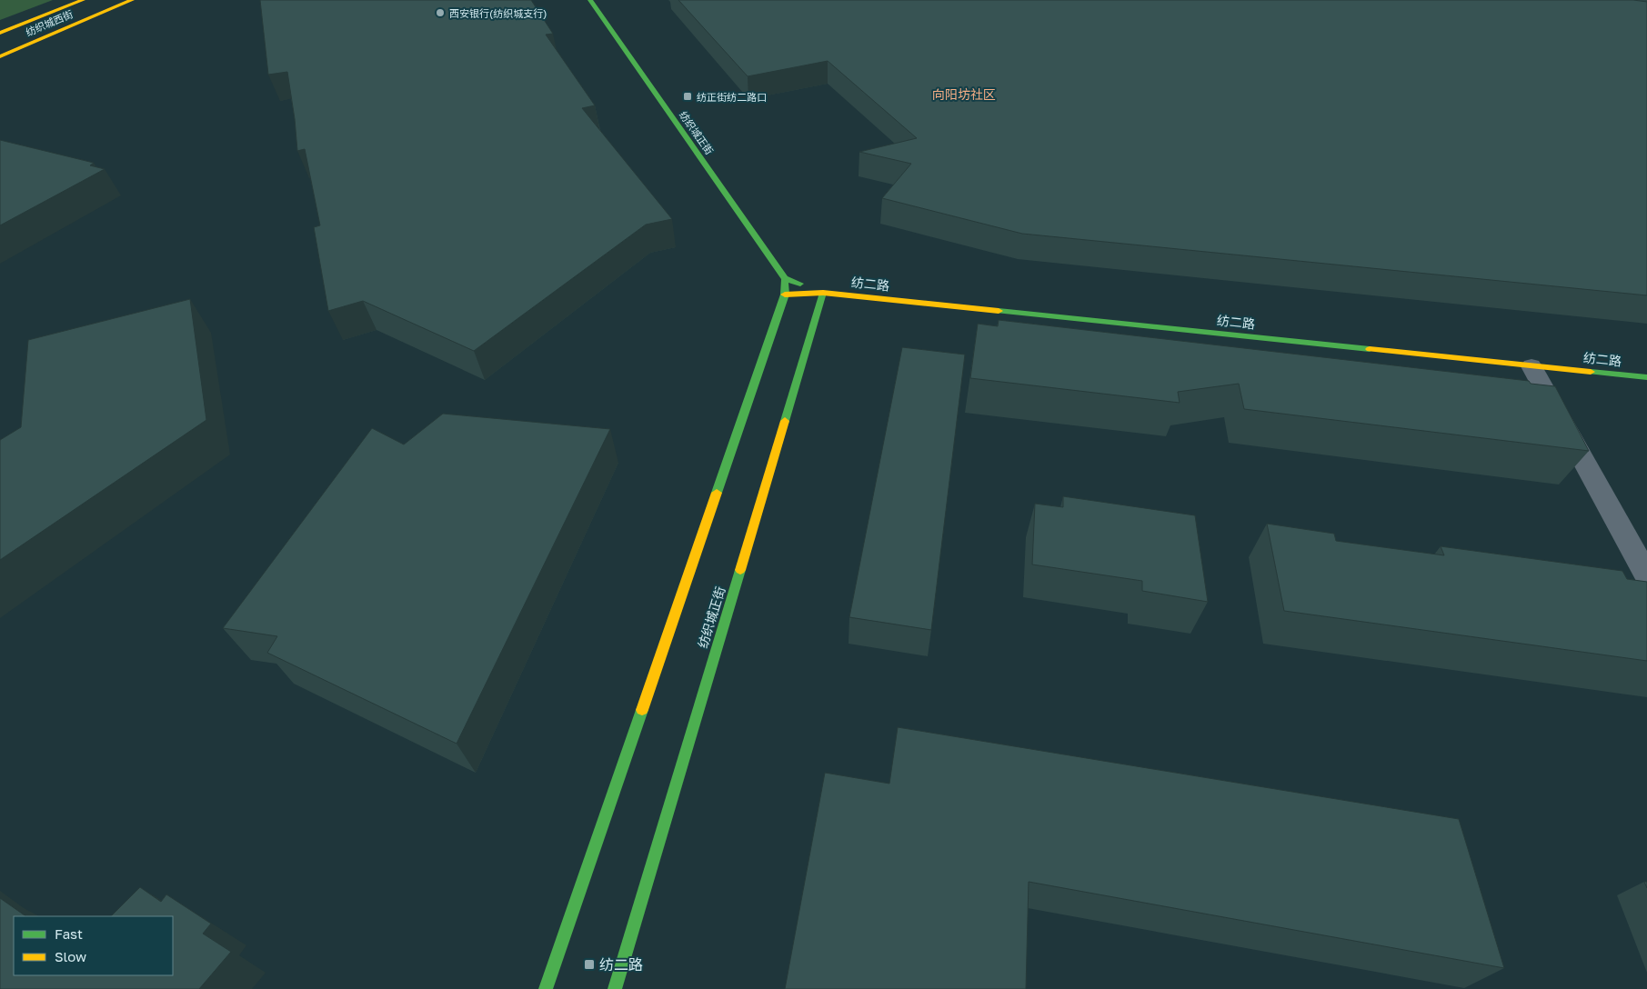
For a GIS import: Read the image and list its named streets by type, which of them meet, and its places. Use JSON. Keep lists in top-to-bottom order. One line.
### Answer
{"streets":{"street":["纺织城西街","纺织城正街","纺二路"]},"crossings":[["纺织城正街","纺二路"]],"districts":["向阳坊社区"],"places":{"other":["西安银行(纺织城支行)"],"transit":["纺正街纺二路口","纺二路"]},"legend":["Fast","Slow"]}
